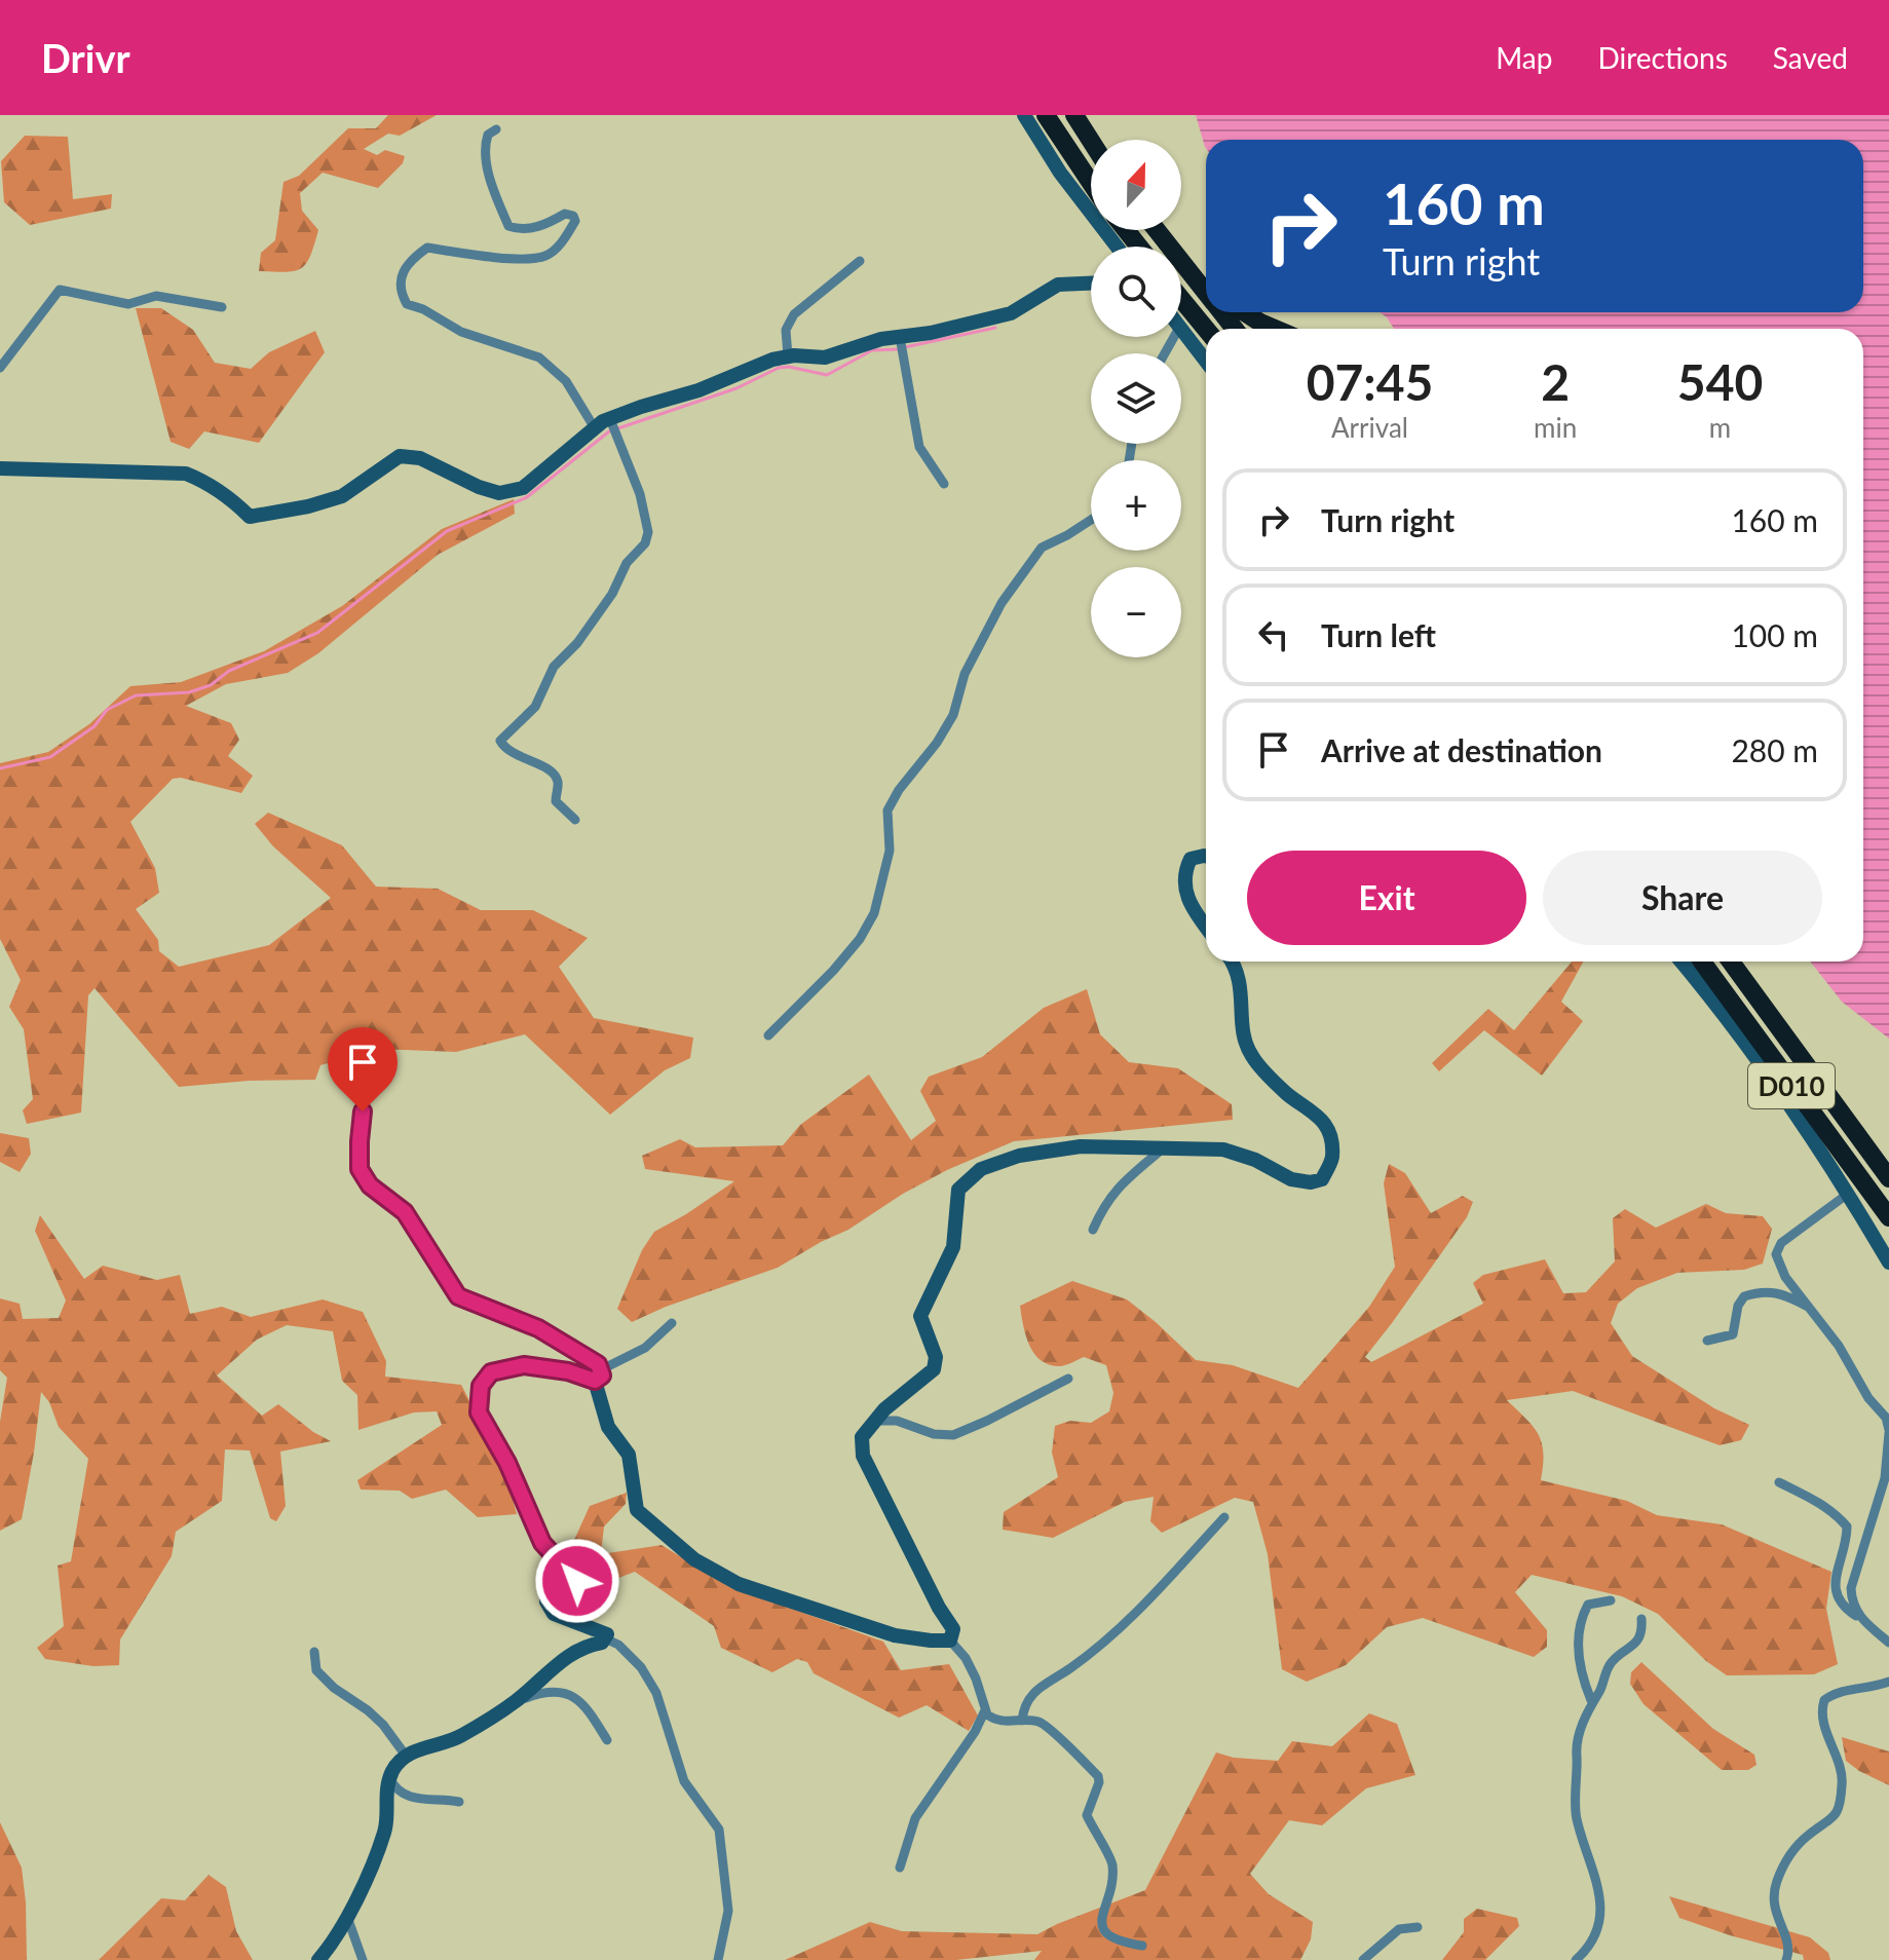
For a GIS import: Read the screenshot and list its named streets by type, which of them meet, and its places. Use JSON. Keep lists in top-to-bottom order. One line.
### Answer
{"streets":{"highway":["D010"]},"north":"top","page":{"header":"Drivr","nav":["Map","Directions","Saved"],"map_buttons":["+","−"],"turn":["160 m","Turn right"],"eta":["07:45","Arrival","2","min","540","m"],"list":[{"name":"Turn right","value":"160 m"},{"name":"Turn left","value":"100 m"},{"name":"Arrive at destination","value":"280 m"}],"buttons":["Exit","Share"]}}
